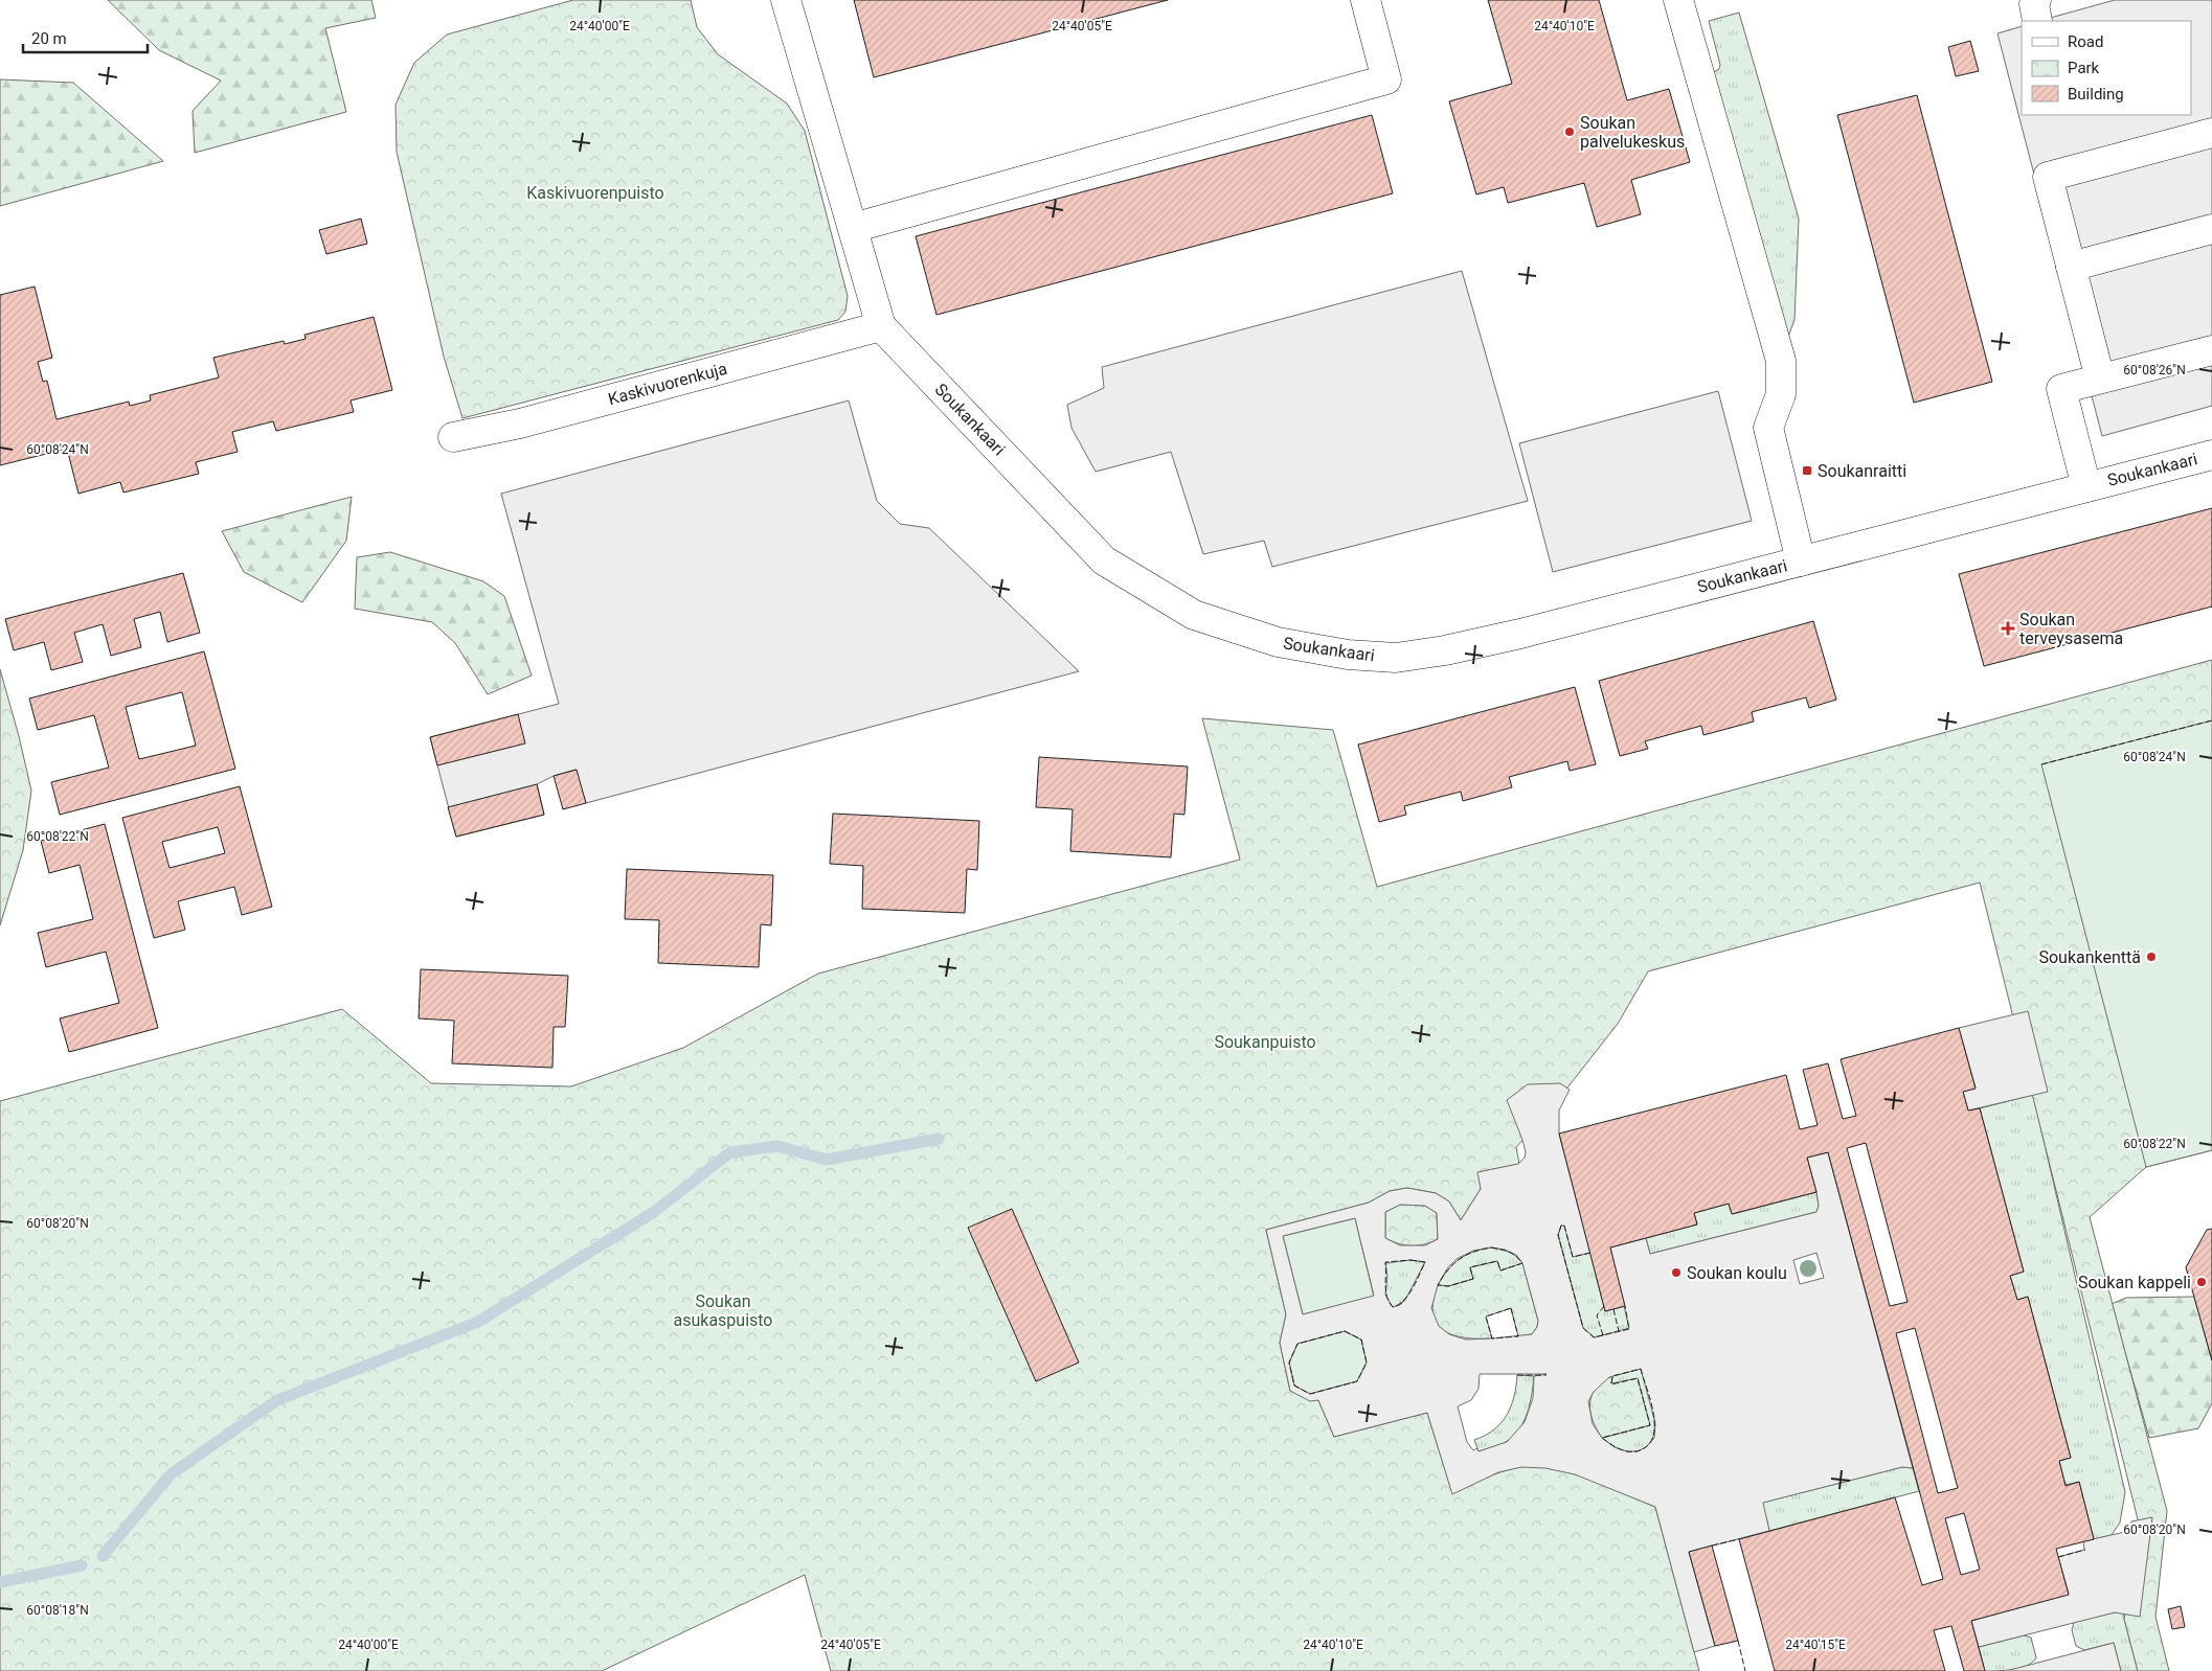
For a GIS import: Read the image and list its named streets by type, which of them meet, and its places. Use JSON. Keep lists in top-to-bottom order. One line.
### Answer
{"streets":{"street":["Kaskivuorenkuja","Soukankaari"]},"crossings":[["Kaskivuorenkuja","Soukankaari"]],"parks":["Kaskivuorenpuisto","Soukanpuisto","Soukan asukaspuisto"],"places":{"other":["Soukan palvelukeskus","Soukankenttä","Soukan koulu","Soukan kappeli"],"transit":["Soukanraitti"],"health":["Soukan terveysasema"]},"legend":["Road","Park","Building"],"scale_bar":"20 m","coordinates":["24°40'00\"E","24°40'05\"E","24°40'10\"E","60°08'26\"N","60°08'24\"N","60°08'22\"N","60°08'20\"N","60°08'18\"N","24°40'15\"E"]}
